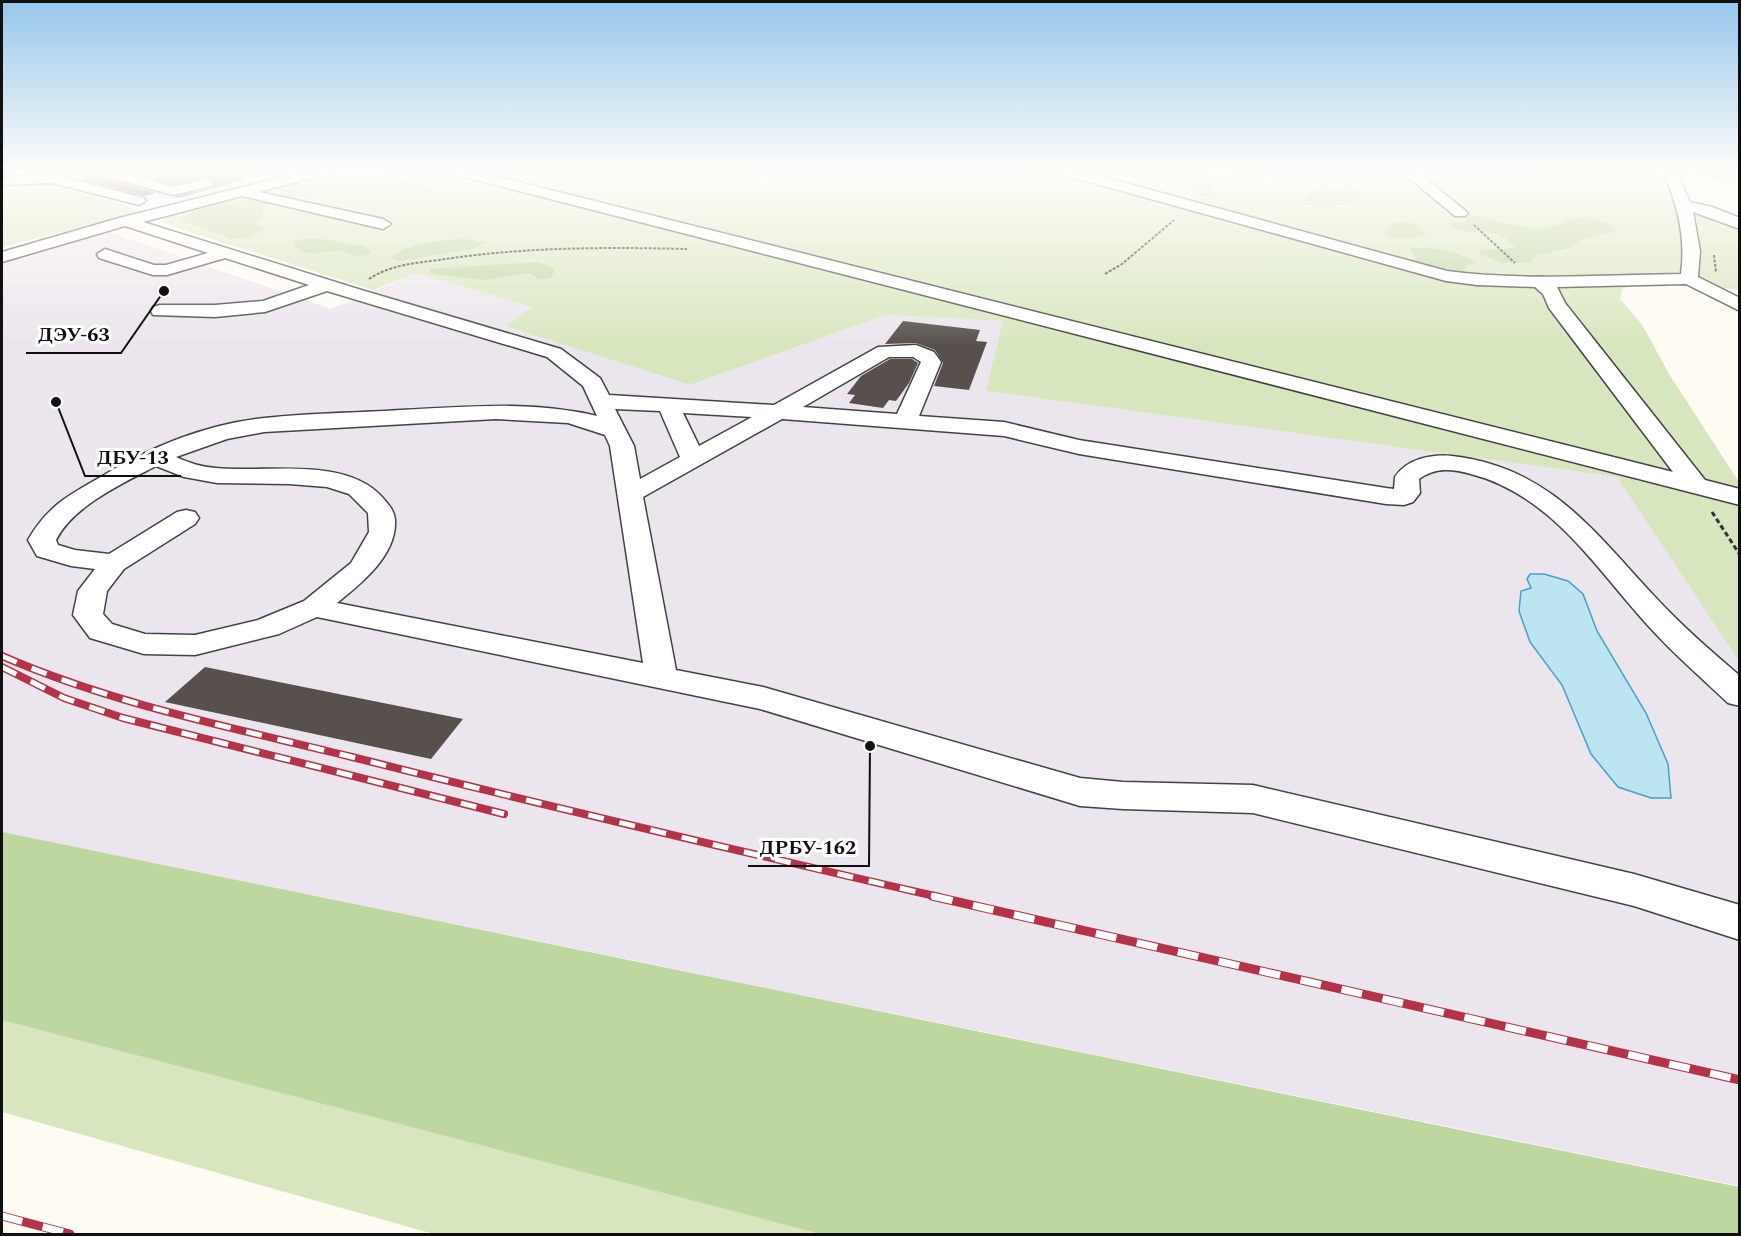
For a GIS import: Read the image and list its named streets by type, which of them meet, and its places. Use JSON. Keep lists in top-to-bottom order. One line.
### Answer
{"places":["ДЭУ-63","ДБУ-13","ДРБУ-162"]}
